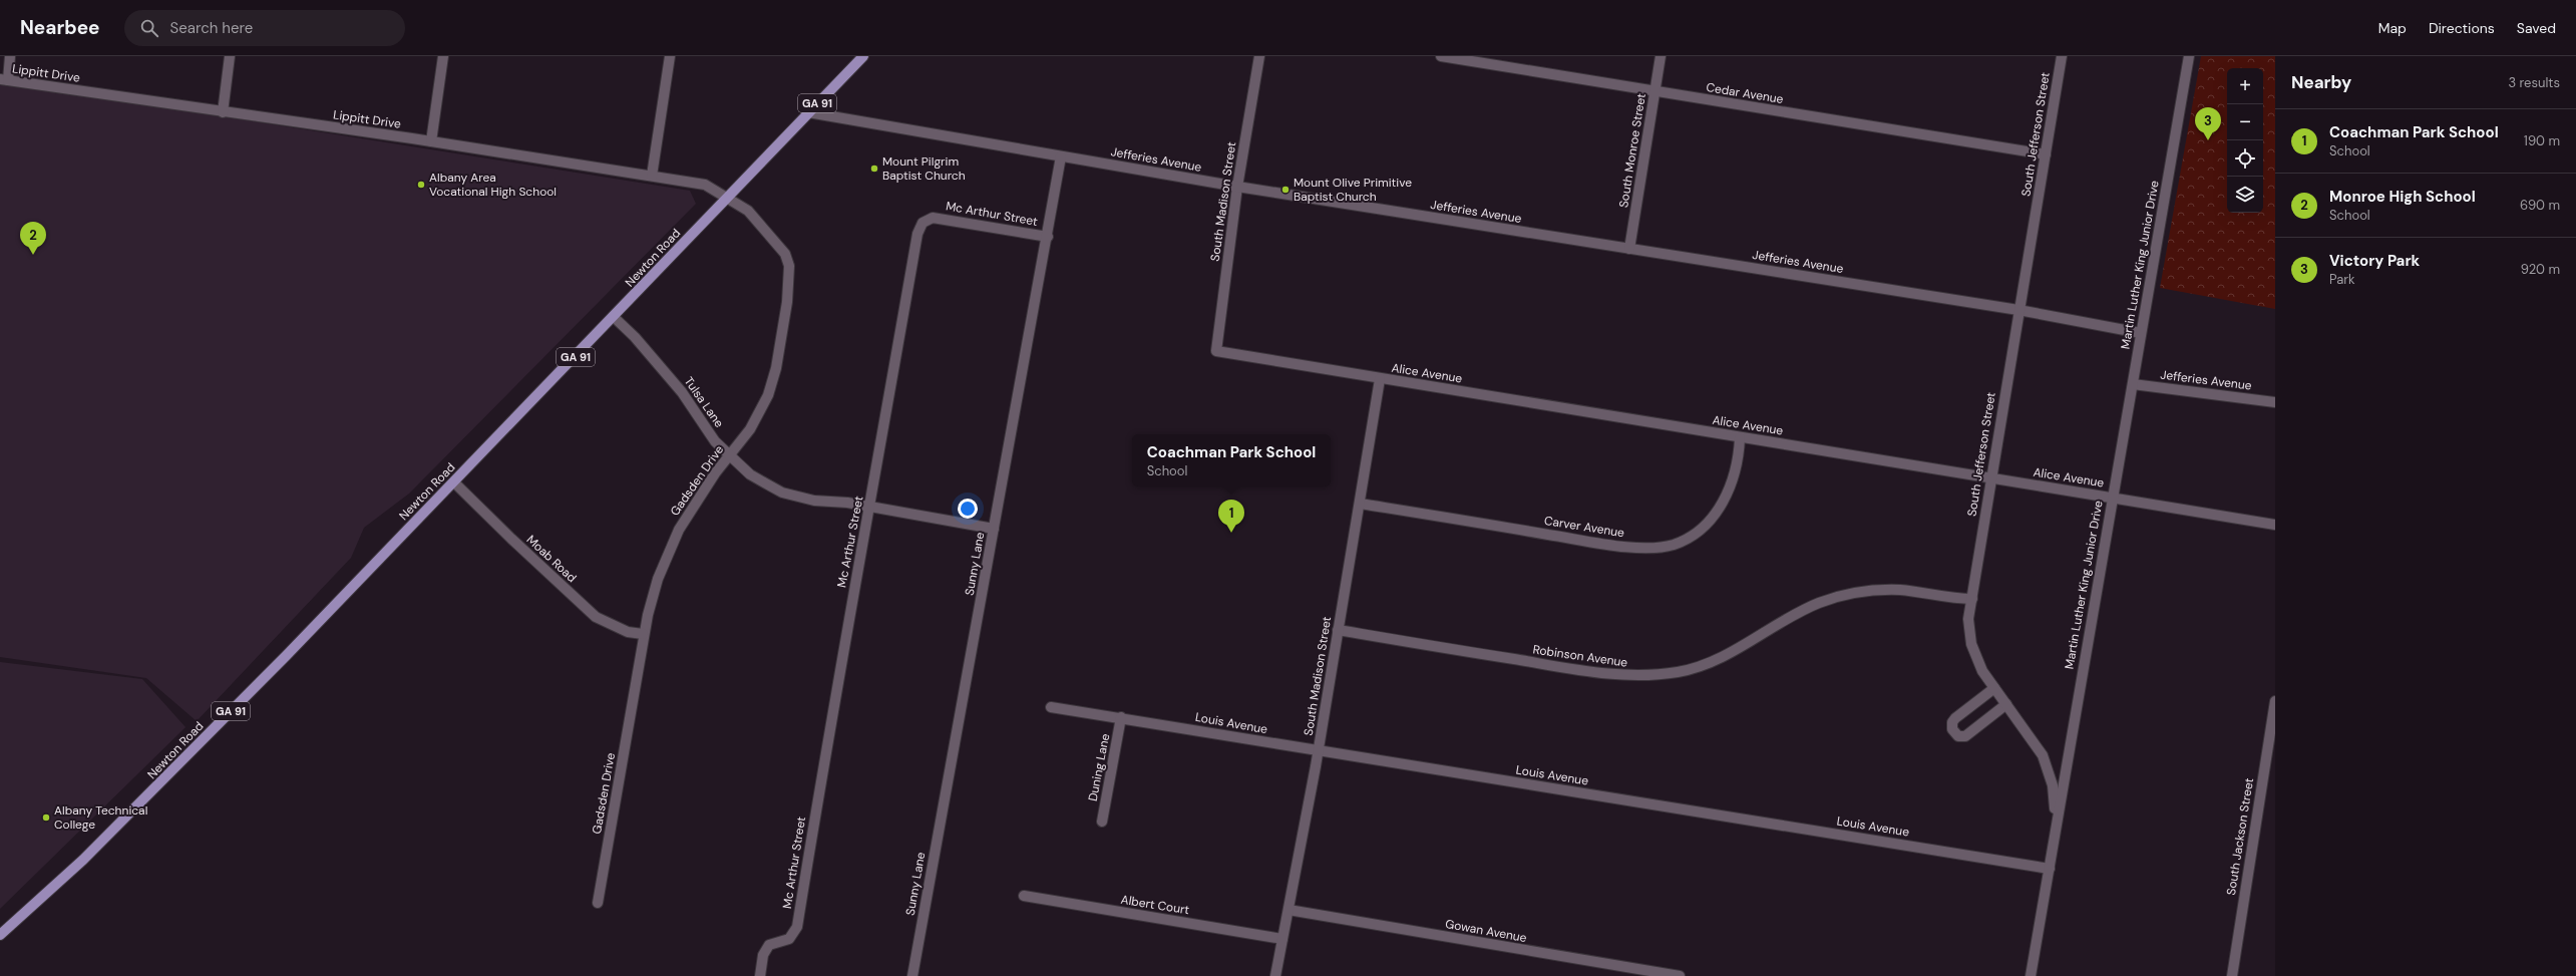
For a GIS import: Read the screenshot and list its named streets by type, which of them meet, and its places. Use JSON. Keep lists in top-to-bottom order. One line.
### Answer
{"streets":{"main road":["GA 91","Newton Road"],"street":["Lippitt Drive","Cedar Avenue","South Jefferson Street","South Monroe Street","Jefferies Avenue","South Madison Street","Mc Arthur Street","Martin Luther King Junior Drive","Alice Avenue","Tulsa Lane","Gadsden Drive","Carver Avenue","Moab Road","Sunny Lane","Robinson Avenue","Louis Avenue","Duning Lane","South Jackson Street","Albert Court","Gowan Avenue"]},"crossings":[["Lippitt Drive","Newton Road"],["Lippitt Drive","Gadsden Drive"],["Cedar Avenue","South Jefferson Street"],["Cedar Avenue","South Monroe Street"],["South Jefferson Street","Jefferies Avenue"],["South Jefferson Street","Martin Luther King Junior Drive"],["South Jefferson Street","Alice Avenue"],["South Jefferson Street","Robinson Avenue"],["South Monroe Street","Jefferies Avenue"],["Jefferies Avenue","South Madison Street"],["Jefferies Avenue","Newton Road"],["Jefferies Avenue","Martin Luther King Junior Drive"],["Jefferies Avenue","Sunny Lane"],["South Madison Street","Alice Avenue"],["South Madison Street","Carver Avenue"],["South Madison Street","Robinson Avenue"],["South Madison Street","Louis Avenue"],["South Madison Street","Albert Court"],["South Madison Street","Gowan Avenue"],["Mc Arthur Street","Tulsa Lane"],["Mc Arthur Street","Sunny Lane"],["Newton Road","Tulsa Lane"],["Newton Road","Gadsden Drive"],["Newton Road","Moab Road"],["Martin Luther King Junior Drive","Alice Avenue"],["Martin Luther King Junior Drive","Louis Avenue"],["Alice Avenue","Carver Avenue"],["Tulsa Lane","Gadsden Drive"],["Tulsa Lane","Sunny Lane"],["Gadsden Drive","Moab Road"],["Louis Avenue","Duning Lane"]],"places":["Mount Pilgrim Baptist Church","Albany Area Vocational High School","Mount Olive Primitive Baptist Church","Albany Technical College"],"page":{"header":"Nearbee","search":"Search here","nav":["Map","Directions","Saved"],"heading":["Nearby","3 results"],"map_buttons":["+","−"],"pins":["3","2","1"],"list":[{"mark":"1","name":"Coachman Park School","note":"School","value":"190 m"},{"mark":"2","name":"Monroe High School","note":"School","value":"690 m"},{"mark":"3","name":"Victory Park","note":"Park","value":"920 m"}],"popup":["Coachman Park School","School"]}}
